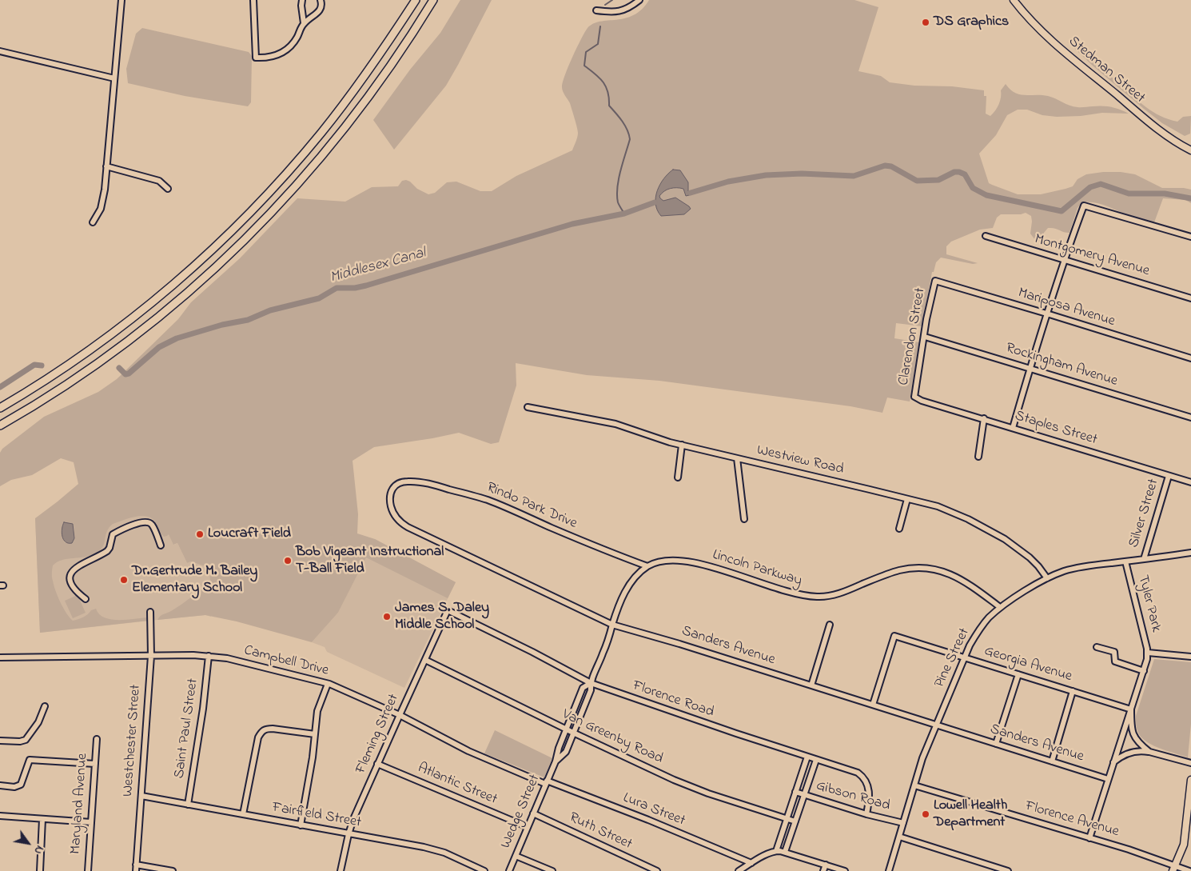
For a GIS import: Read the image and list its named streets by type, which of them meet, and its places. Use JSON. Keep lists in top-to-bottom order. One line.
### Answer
{"streets":{"main road":["Stedman Street"],"street":["Montgomery Avenue","Mariposa Avenue","Clarendon Street","Rockingham Avenue","Staples Street","Westview Road","Rindo Park Drive","Silver Street","Lincoln Parkway","Tyler Park","Sanders Avenue","Pine Street","Campbell Drive","Georgia Avenue","Florence Road","Saint Paul Street","Fleming Street","Van Greenby Road","Westchester Street","Atlantic Street","Gibson Road","Maryland Avenue","Lura Street","Wedge Street","Fairfield Street","Florence Avenue","Ruth Street"]},"crossings":[["Mariposa Avenue","Clarendon Street"],["Clarendon Street","Rockingham Avenue"],["Clarendon Street","Staples Street"],["Staples Street","Silver Street"],["Westview Road","Pine Street"],["Rindo Park Drive","Lincoln Parkway"],["Rindo Park Drive","Sanders Avenue"],["Silver Street","Pine Street"],["Lincoln Parkway","Sanders Avenue"],["Lincoln Parkway","Pine Street"],["Lincoln Parkway","Florence Road"],["Lincoln Parkway","Van Greenby Road"],["Lincoln Parkway","Wedge Street"],["Tyler Park","Sanders Avenue"],["Tyler Park","Pine Street"],["Tyler Park","Georgia Avenue"],["Tyler Park","Florence Avenue"],["Sanders Avenue","Pine Street"],["Sanders Avenue","Georgia Avenue"],["Pine Street","Georgia Avenue"],["Pine Street","Gibson Road"],["Pine Street","Florence Avenue"],["Campbell Drive","Saint Paul Street"],["Campbell Drive","Fleming Street"],["Campbell Drive","Westchester Street"],["Campbell Drive","Lura Street"],["Campbell Drive","Wedge Street"],["Florence Road","Fleming Street"],["Florence Road","Gibson Road"],["Saint Paul Street","Fairfield Street"],["Fleming Street","Van Greenby Road"],["Fleming Street","Atlantic Street"],["Fleming Street","Fairfield Street"],["Van Greenby Road","Wedge Street"],["Westchester Street","Fairfield Street"],["Atlantic Street","Wedge Street"],["Lura Street","Wedge Street"],["Wedge Street","Ruth Street"]],"water":["Middlesex Canal"],"places":["DS Graphics","Loucraft Field","Bob Vigeant Instructional T-Ball Field","Dr.Gertrude M. Bailey Elementary School","James S. Daley Middle School","Lowell Health Department"],"north":"bottom right"}
